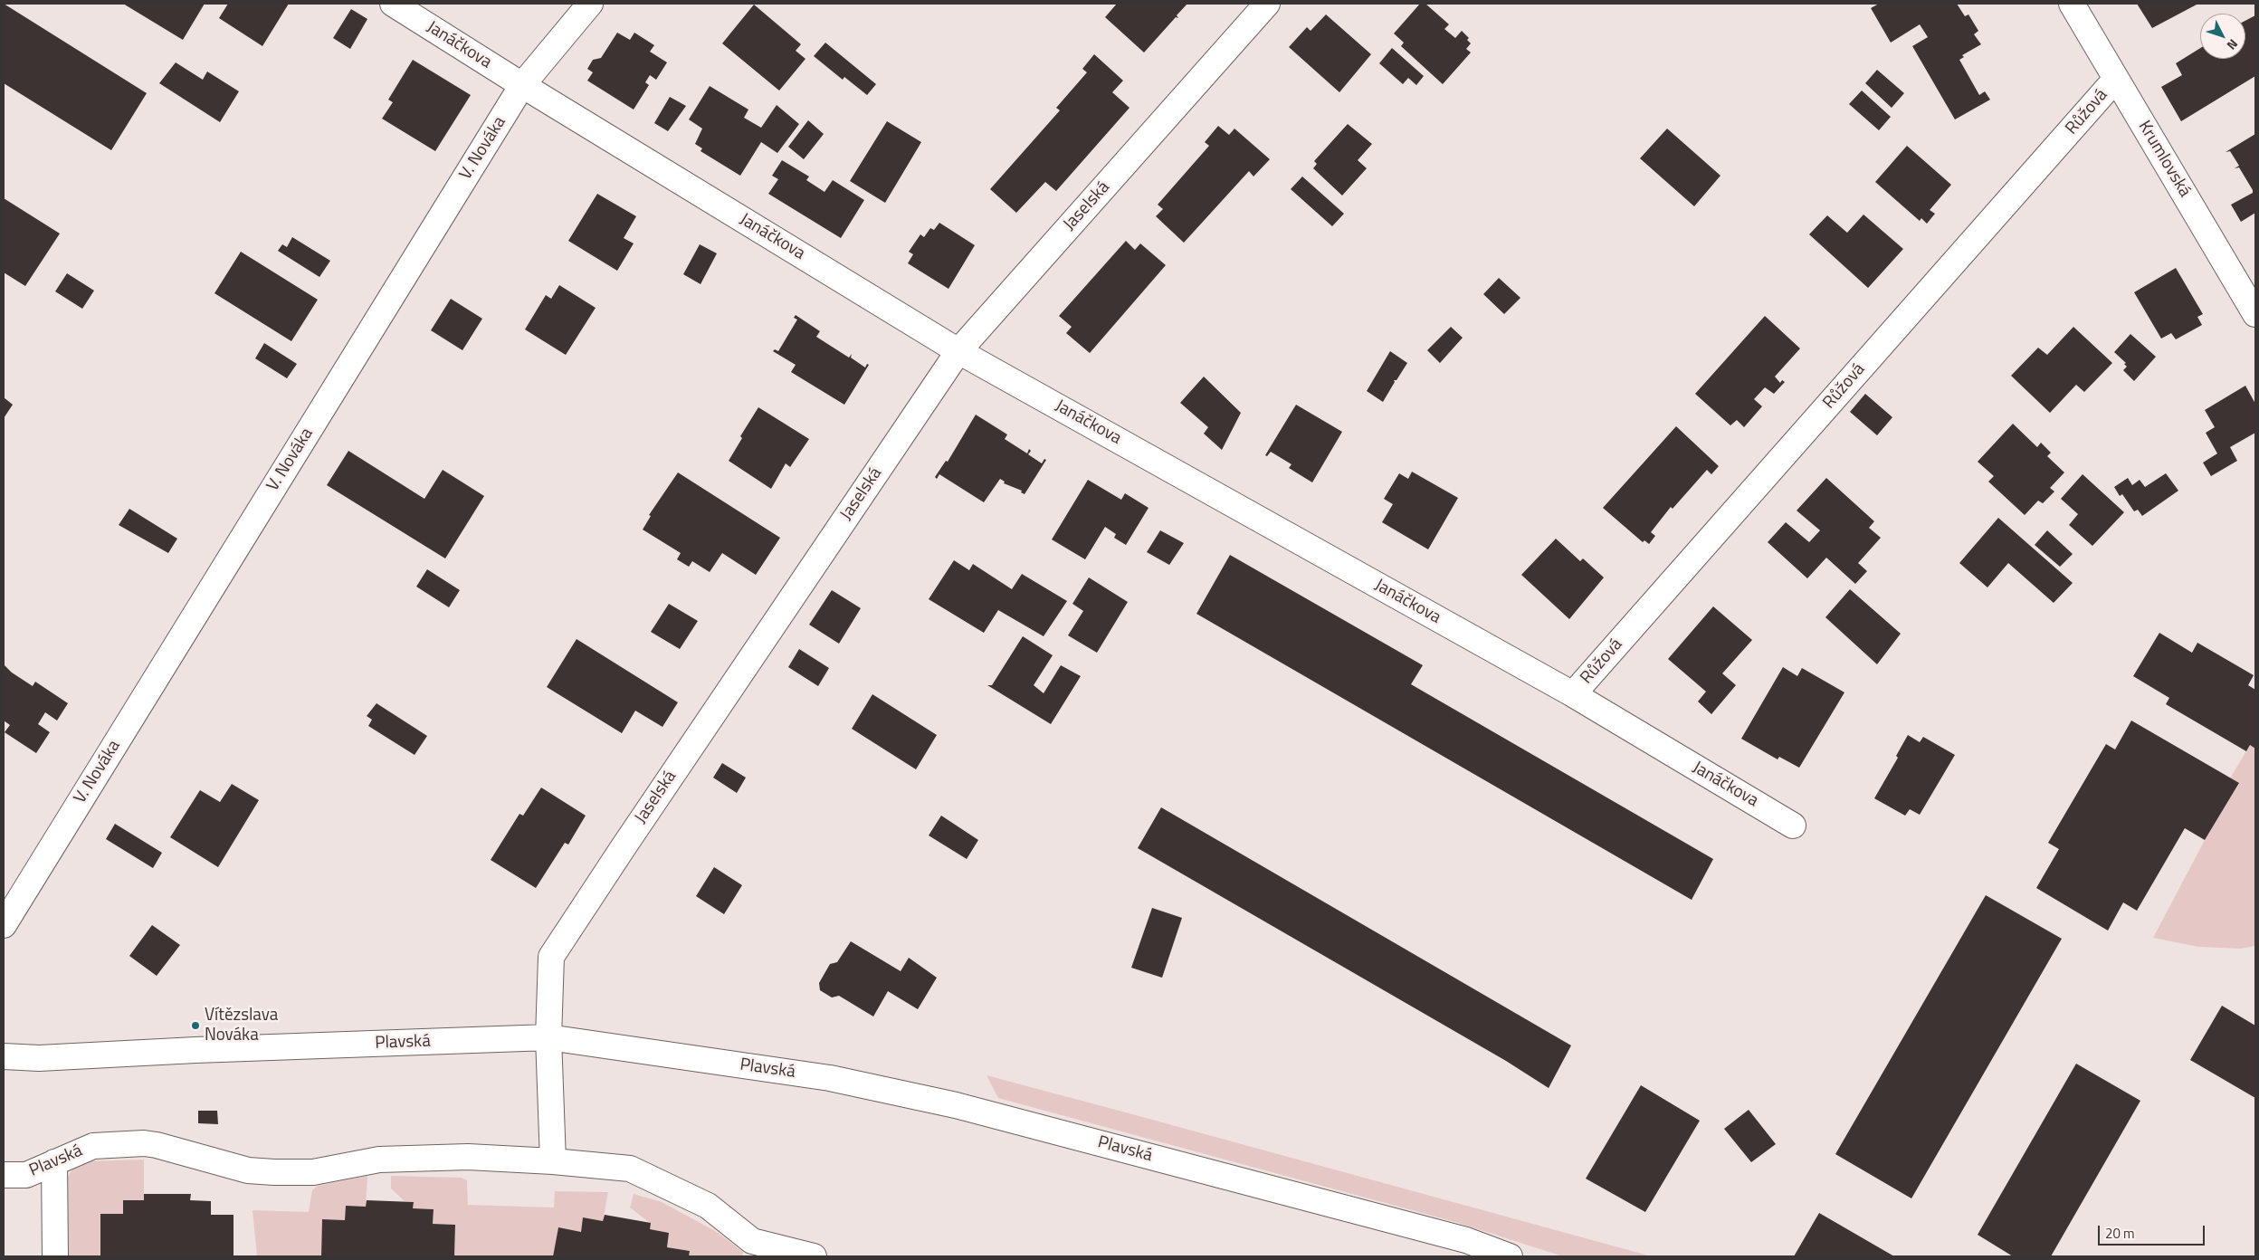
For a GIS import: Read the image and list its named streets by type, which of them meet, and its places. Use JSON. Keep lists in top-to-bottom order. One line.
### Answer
{"streets":{"street":["Janáčkova","Růžová","V. Nováka","Krumlovská","Jaselská","Plavská"]},"crossings":[["Janáčkova","Růžová"],["Janáčkova","V. Nováka"],["Janáčkova","Jaselská"],["Růžová","Krumlovská"],["Jaselská","Plavská"]],"places":["Vítězslava Nováka"],"scale_bar":"20 m","north":"bottom right"}
